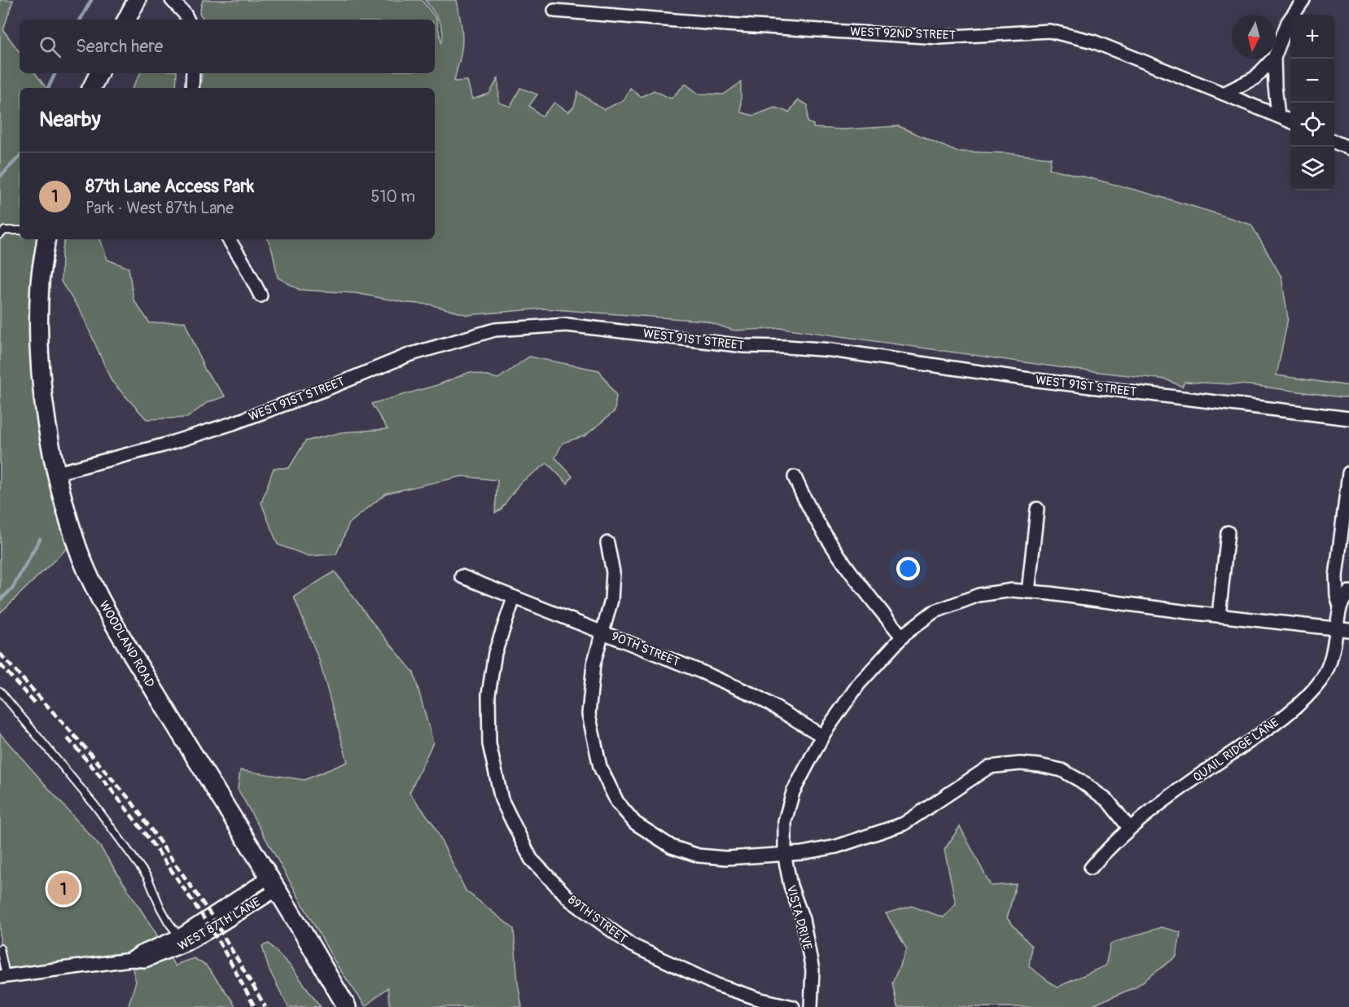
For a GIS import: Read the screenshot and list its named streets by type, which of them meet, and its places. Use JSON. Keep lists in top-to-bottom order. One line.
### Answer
{"streets":{"main road":["WOODLAND ROAD"],"street":["WEST 92ND STREET","WEST 91ST STREET","90TH STREET","QUAIL RIDGE LANE","VISTA DRIVE","89TH STREET","WEST 87TH LANE"]},"crossings":[["WEST 91ST STREET","WOODLAND ROAD"],["WOODLAND ROAD","WEST 87TH LANE"],["90TH STREET","VISTA DRIVE"],["90TH STREET","89TH STREET"],["QUAIL RIDGE LANE","VISTA DRIVE"]],"north":"bottom","page":{"map_buttons":["+","−"],"search":"Search here","heading":"Nearby","list":[{"mark":"1","name":"87th Lane Access Park","note":"Park · West 87th Lane","value":"510 m"}],"pins":"1"}}
